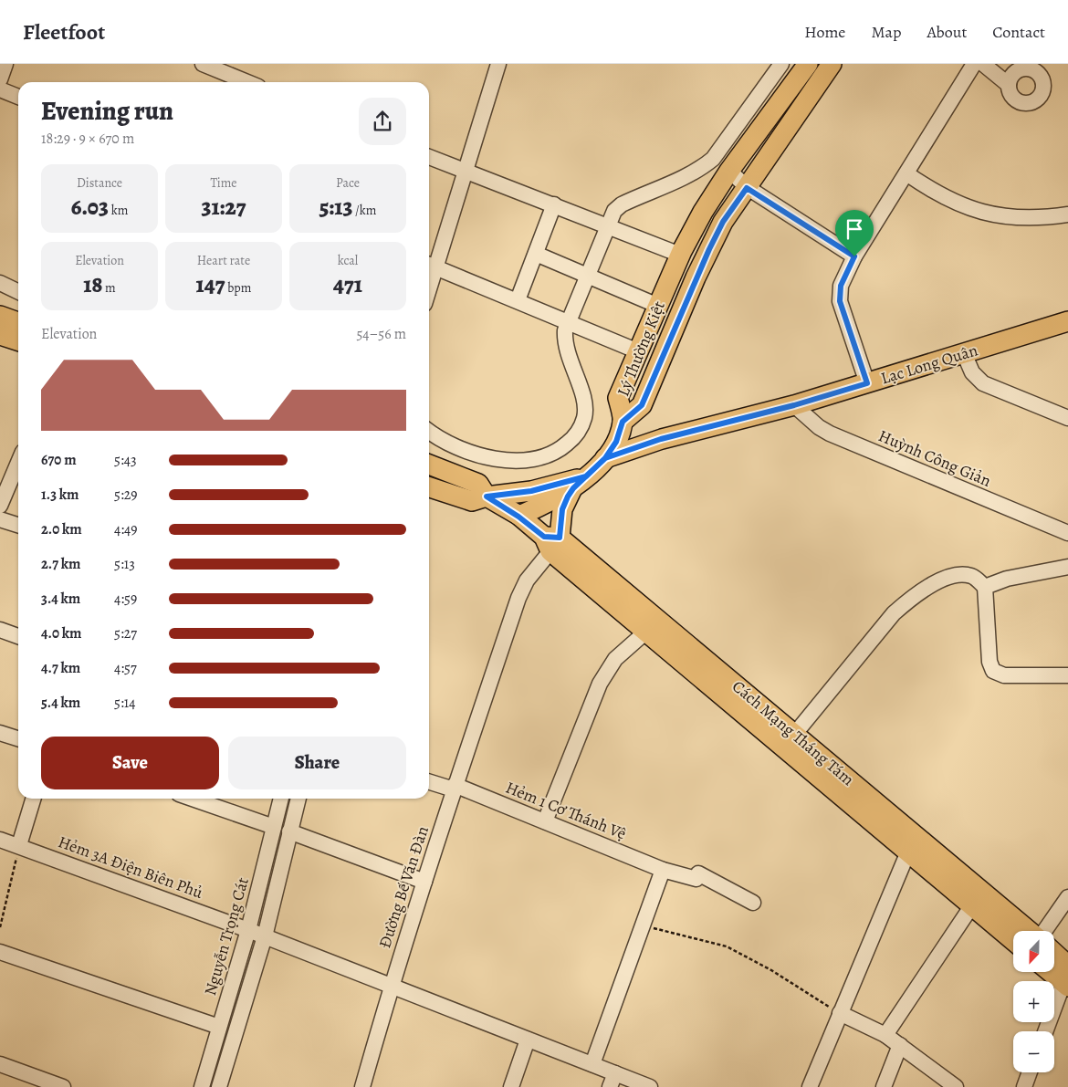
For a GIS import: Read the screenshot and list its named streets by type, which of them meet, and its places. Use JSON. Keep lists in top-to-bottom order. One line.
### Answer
{"streets":{"main road":["Lý Thường Kiệt","Lạc Long Quân","Cách Mạng Tháng Tám"],"street":["Huỳnh Công Giản","Hẻm 1 Cơ Thánh Vệ","Hẻm 3A Điện Biên Phủ","Đường Bế Văn Đàn","Nguyễn Trọng Cát"]},"crossings":[["Lý Thường Kiệt","Lạc Long Quân"],["Lạc Long Quân","Huỳnh Công Giản"],["Lạc Long Quân","Cách Mạng Tháng Tám"],["Cách Mạng Tháng Tám","Đường Bế Văn Đàn"],["Hẻm 1 Cơ Thánh Vệ","Đường Bế Văn Đàn"],["Hẻm 3A Điện Biên Phủ","Đường Bế Văn Đàn"],["Hẻm 3A Điện Biên Phủ","Nguyễn Trọng Cát"]],"north":"bottom","page":{"header":"Fleetfoot","nav":["Home","Map","About","Contact"],"heading":["Evening run","18:29 · 9 × 670 m"],"stats":[["Distance","6.03 km"],["Time","31:27"],["Pace","5:13 /km"],["Elevation","18 m"],["Heart rate","147 bpm"],["kcal","471"]],"chart":["Elevation","54–56 m"],"list":[{"name":"670 m","note":"5:43"},{"name":"1.3 km","note":"5:29"},{"name":"2.0 km","note":"4:49"},{"name":"2.7 km","note":"5:13"},{"name":"3.4 km","note":"4:59"},{"name":"4.0 km","note":"5:27"},{"name":"4.7 km","note":"4:57"},{"name":"5.4 km","note":"5:14"}],"buttons":["Save","Share"],"map_buttons":["+","−"]}}
